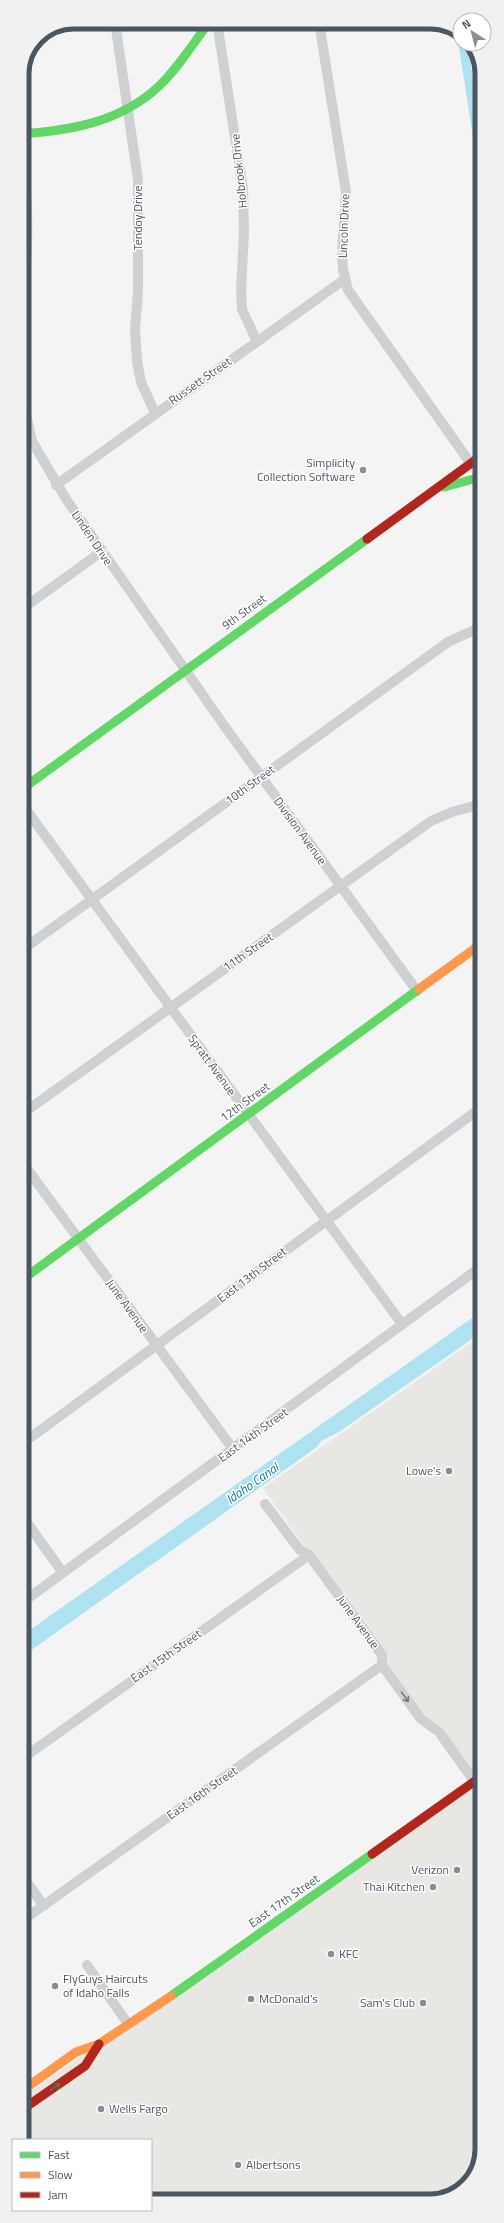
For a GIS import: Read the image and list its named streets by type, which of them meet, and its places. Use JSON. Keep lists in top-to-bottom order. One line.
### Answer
{"streets":{"street":["Holbrook Drive","Tendoy Drive","Lincoln Drive","Russett Street","Linden Drive","9th Street","10th Street","Division Avenue","11th Street","Spratt Avenue","12th Street","East 13th Street","June Avenue","East 14th Street","East 15th Street","East 16th Street","East 17th Street"]},"crossings":[["Holbrook Drive","Russett Street"],["Tendoy Drive","Russett Street"],["Lincoln Drive","Russett Street"],["Lincoln Drive","9th Street"],["Russett Street","Linden Drive"],["Linden Drive","9th Street"],["Linden Drive","Division Avenue"],["9th Street","Division Avenue"],["10th Street","Division Avenue"],["10th Street","Spratt Avenue"],["Division Avenue","11th Street"],["Division Avenue","12th Street"],["11th Street","Spratt Avenue"],["Spratt Avenue","12th Street"],["Spratt Avenue","East 13th Street"],["Spratt Avenue","East 14th Street"],["12th Street","June Avenue"],["East 13th Street","June Avenue"],["June Avenue","East 14th Street"],["June Avenue","East 15th Street"],["June Avenue","East 16th Street"]],"water":["Idaho Canal"],"places":["Simplicity Collection Software","Lowe's","Verizon","Thai Kitchen","KFC","FlyGuys Haircuts of Idaho Falls","McDonald's","Sam's Club","Wells Fargo","Albertsons"],"legend":["Fast","Slow","Jam"],"north":"top left"}
